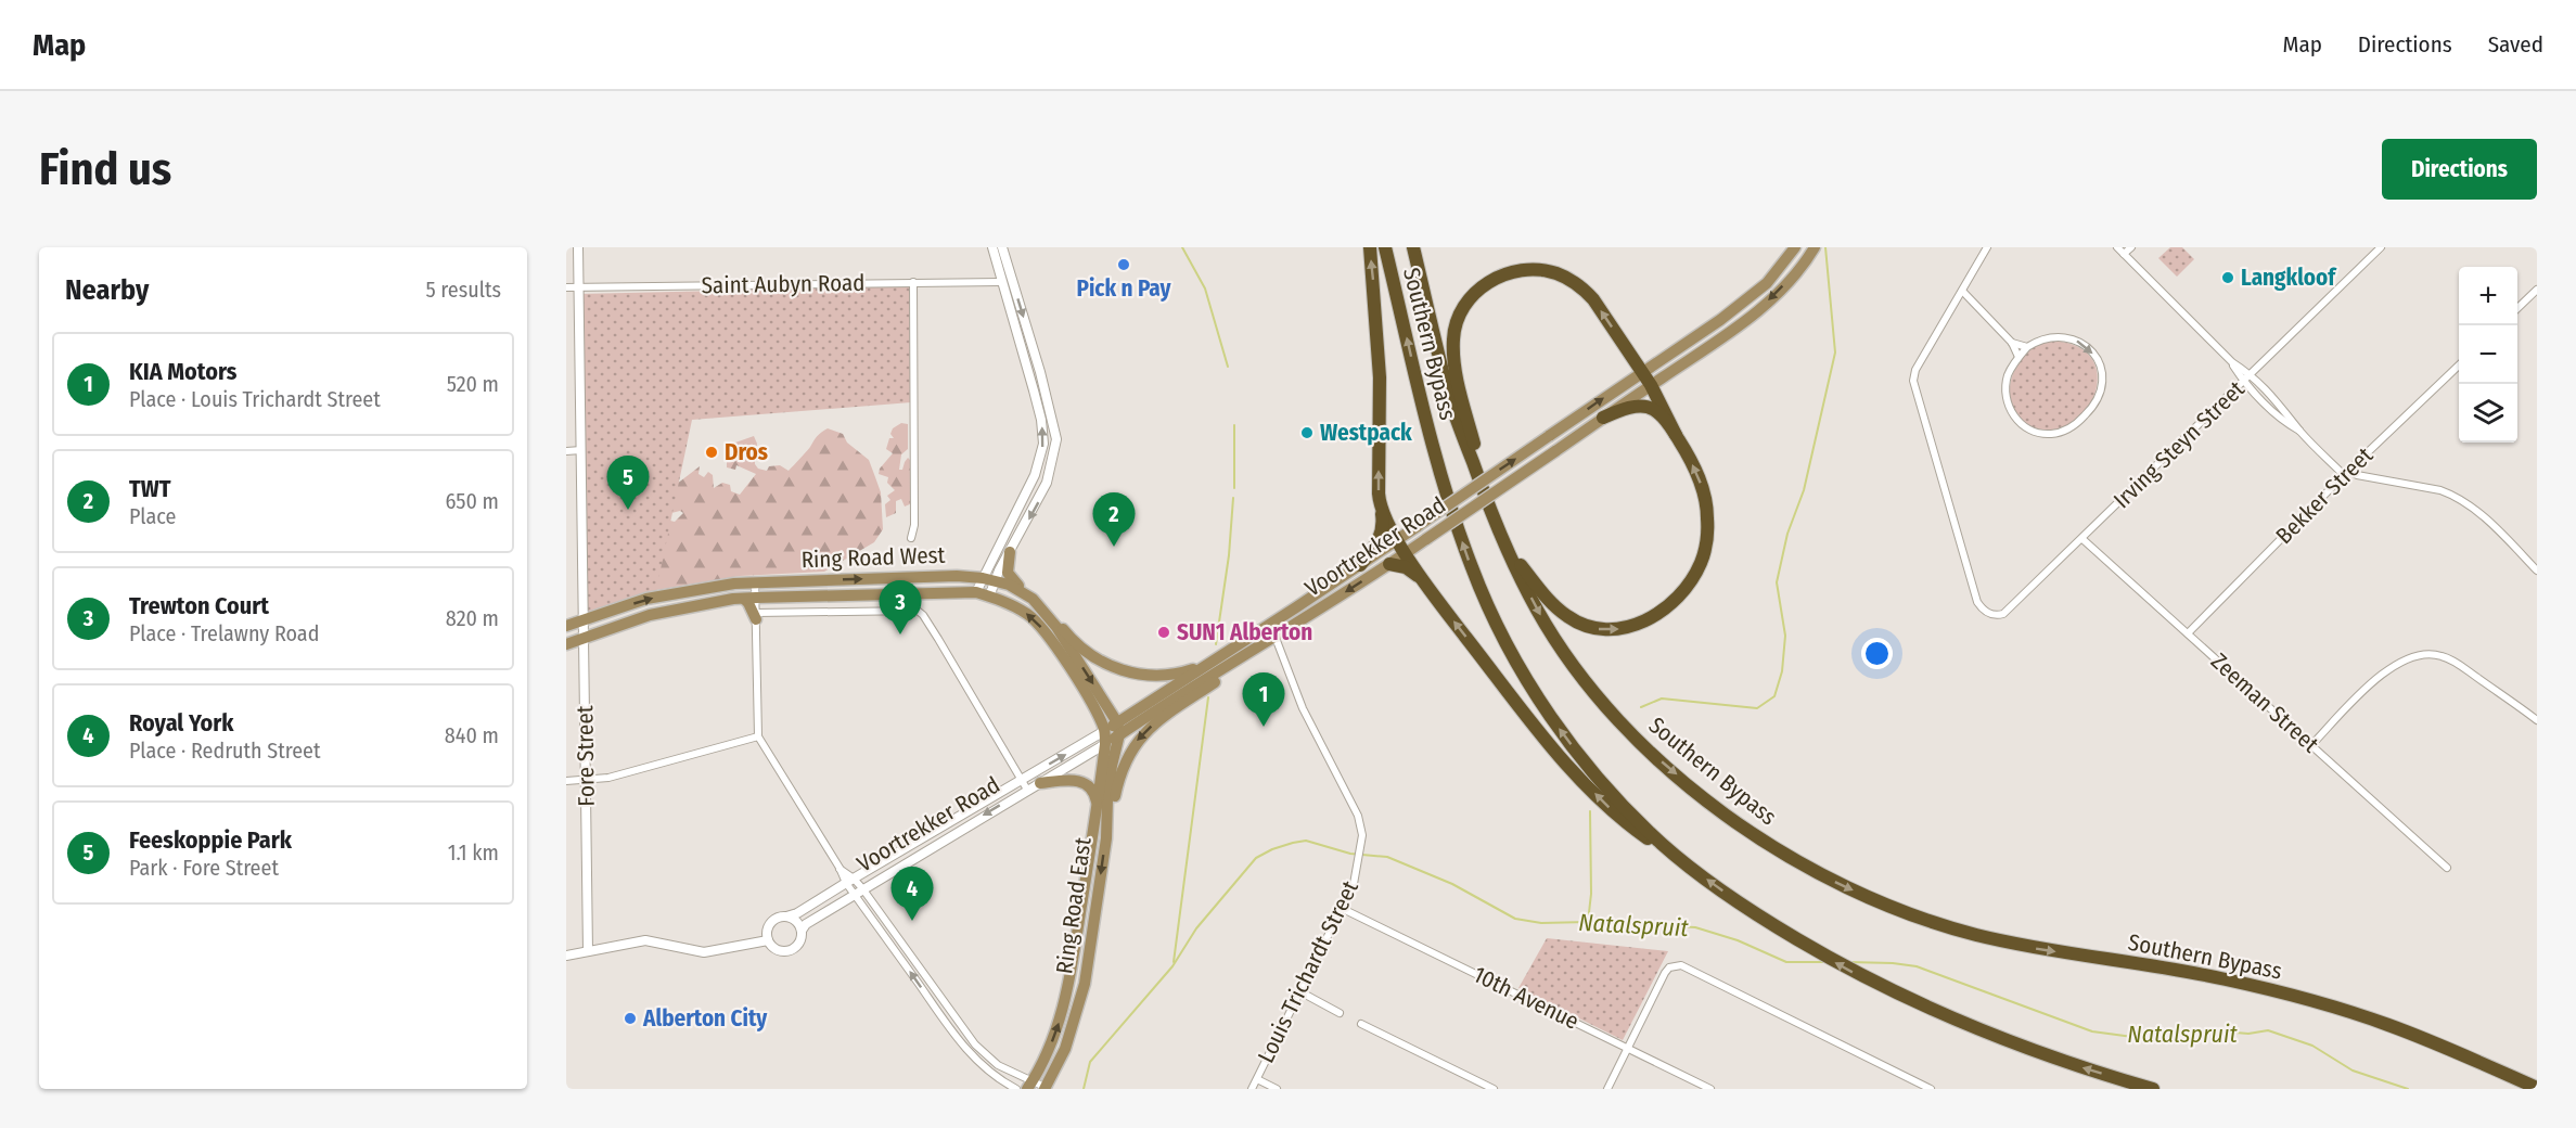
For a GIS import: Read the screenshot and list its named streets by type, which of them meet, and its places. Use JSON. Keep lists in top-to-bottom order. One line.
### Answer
{"streets":{"highway":["Southern Bypass"],"main road":["Voortrekker Road","Ring Road West","Ring Road East"],"street":["Saint Aubyn Road","Irving Steyn Street","Bekker Street","Zeeman Street","Fore Street","Louis Trichardt Street","10th Avenue"]},"crossings":[["Saint Aubyn Road","Fore Street"],["Irving Steyn Street","Zeeman Street"],["Bekker Street","Zeeman Street"],["Voortrekker Road","Ring Road West"],["Voortrekker Road","Ring Road East"],["Voortrekker Road","Louis Trichardt Street"],["Ring Road West","Fore Street"],["Ring Road West","Ring Road East"],["Louis Trichardt Street","10th Avenue"]],"water":["Natalspruit"],"places":["Pick n Pay","Langkloof","Westpack","Dros","SUN1 Alberton","Alberton City"],"page":{"header":"Map","nav":["Map","Directions","Saved"],"buttons":"Directions","title":"Find us","heading":["Nearby","5 results"],"map_buttons":["+","−"],"list":[{"mark":"1","name":"KIA Motors","note":"Place · Louis Trichardt Street","value":"520 m"},{"mark":"2","name":"TWT","note":"Place","value":"650 m"},{"mark":"3","name":"Trewton Court","note":"Place · Trelawny Road","value":"820 m"},{"mark":"4","name":"Royal York","note":"Place · Redruth Street","value":"840 m"},{"mark":"5","name":"Feeskoppie Park","note":"Park · Fore Street","value":"1.1 km"}],"pins":["5","2","3","1","4"]}}
